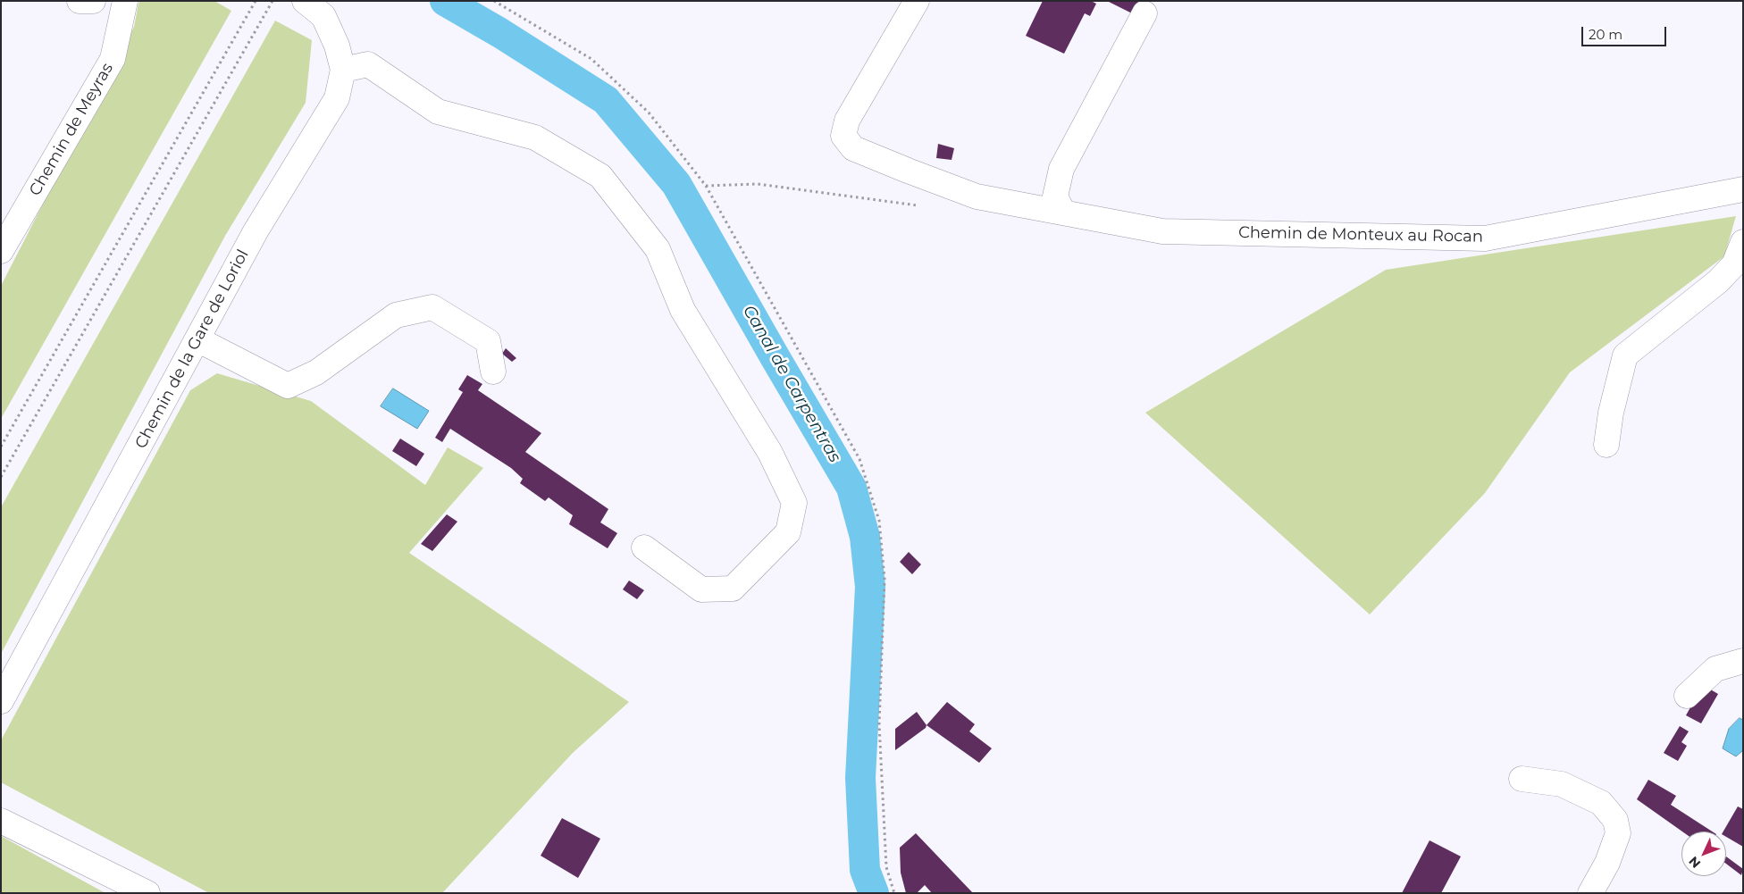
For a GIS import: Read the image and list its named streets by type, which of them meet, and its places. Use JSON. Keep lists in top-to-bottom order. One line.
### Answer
{"streets":{"street":["Chemin de Meyras","Chemin de Monteux au Rocan","Chemin de la Gare de Loriol"]},"water":["Canal de Carpentras"],"scale_bar":"20 m","north":"bottom left"}
